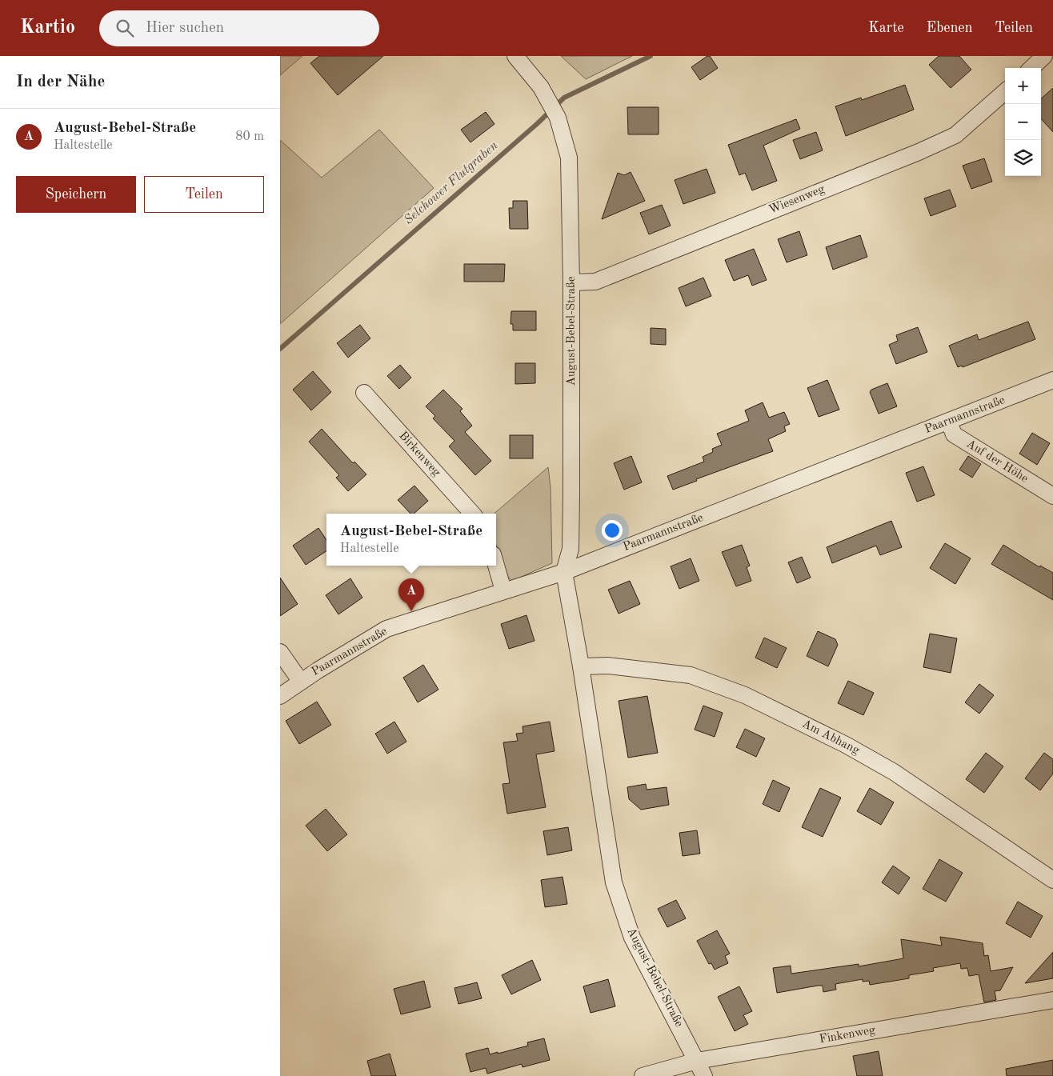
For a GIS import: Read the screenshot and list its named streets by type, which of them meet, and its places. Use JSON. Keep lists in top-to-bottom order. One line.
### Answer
{"streets":{"street":["Wiesenweg","August-Bebel-Straße","Paarmannstraße","Birkenweg","Auf der Höhe","Am Abhang","Finkenweg"]},"crossings":[["Wiesenweg","August-Bebel-Straße"],["August-Bebel-Straße","Paarmannstraße"],["August-Bebel-Straße","Am Abhang"],["August-Bebel-Straße","Finkenweg"],["Paarmannstraße","Auf der Höhe"]],"water":["Selchower Flutgraben"],"page":{"header":"Kartio","search":"Hier suchen","nav":["Karte","Ebenen","Teilen"],"heading":"In der Nähe","map_buttons":["+","−"],"list":[{"mark":"A","name":"August-Bebel-Straße","note":"Haltestelle","value":"80 m"}],"buttons":["Speichern","Teilen"],"popup":["August-Bebel-Straße","Haltestelle"],"pins":"A"}}
